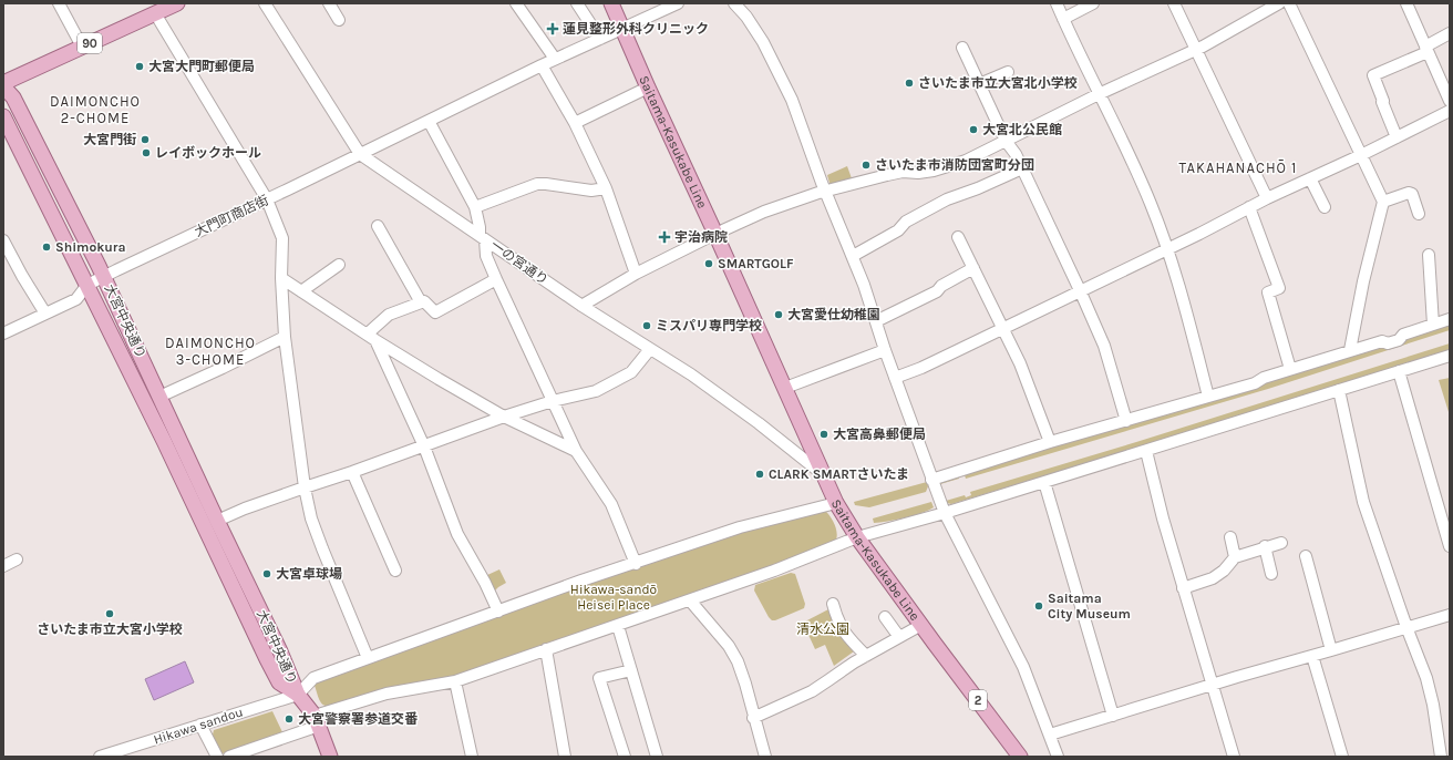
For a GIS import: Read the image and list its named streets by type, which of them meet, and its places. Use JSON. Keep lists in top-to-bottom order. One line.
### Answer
{"streets":{"main road":["90","Saitama-Kasukabe Line","大宮中央通り","2"],"street":["大門町商店街","一の宮通り","Hikawa sandou"]},"crossings":[["90","大宮中央通り"],["Saitama-Kasukabe Line","大門町商店街"],["Saitama-Kasukabe Line","一の宮通り"],["大門町商店街","一の宮通り"],["大門町商店街","大宮中央通り"],["大宮中央通り","Hikawa sandou"]],"districts":["DAIMONCHO 2-CHOME","TAKAHANACHŌ 1","DAIMONCHO 3-CHOME"],"parks":["Hikawa-sandō Heisei Place","清水公園"],"places":{"health":["蓮見整形外科クリニック","宇治病院"],"other":["大宮大門町郵便局","さいたま市立大宮北小学校","大宮北公民館","大宮門街","レイボックホール","さいたま市消防団宮町分団","Shimokura","SMARTGOLF","大宮愛仕幼稚園","ミスパリ専門学校","大宮高鼻郵便局","CLARK SMARTさいたま","大宮卓球場","Saitama City Museum","さいたま市立大宮小学校","大宮警察署参道交番"]}}
